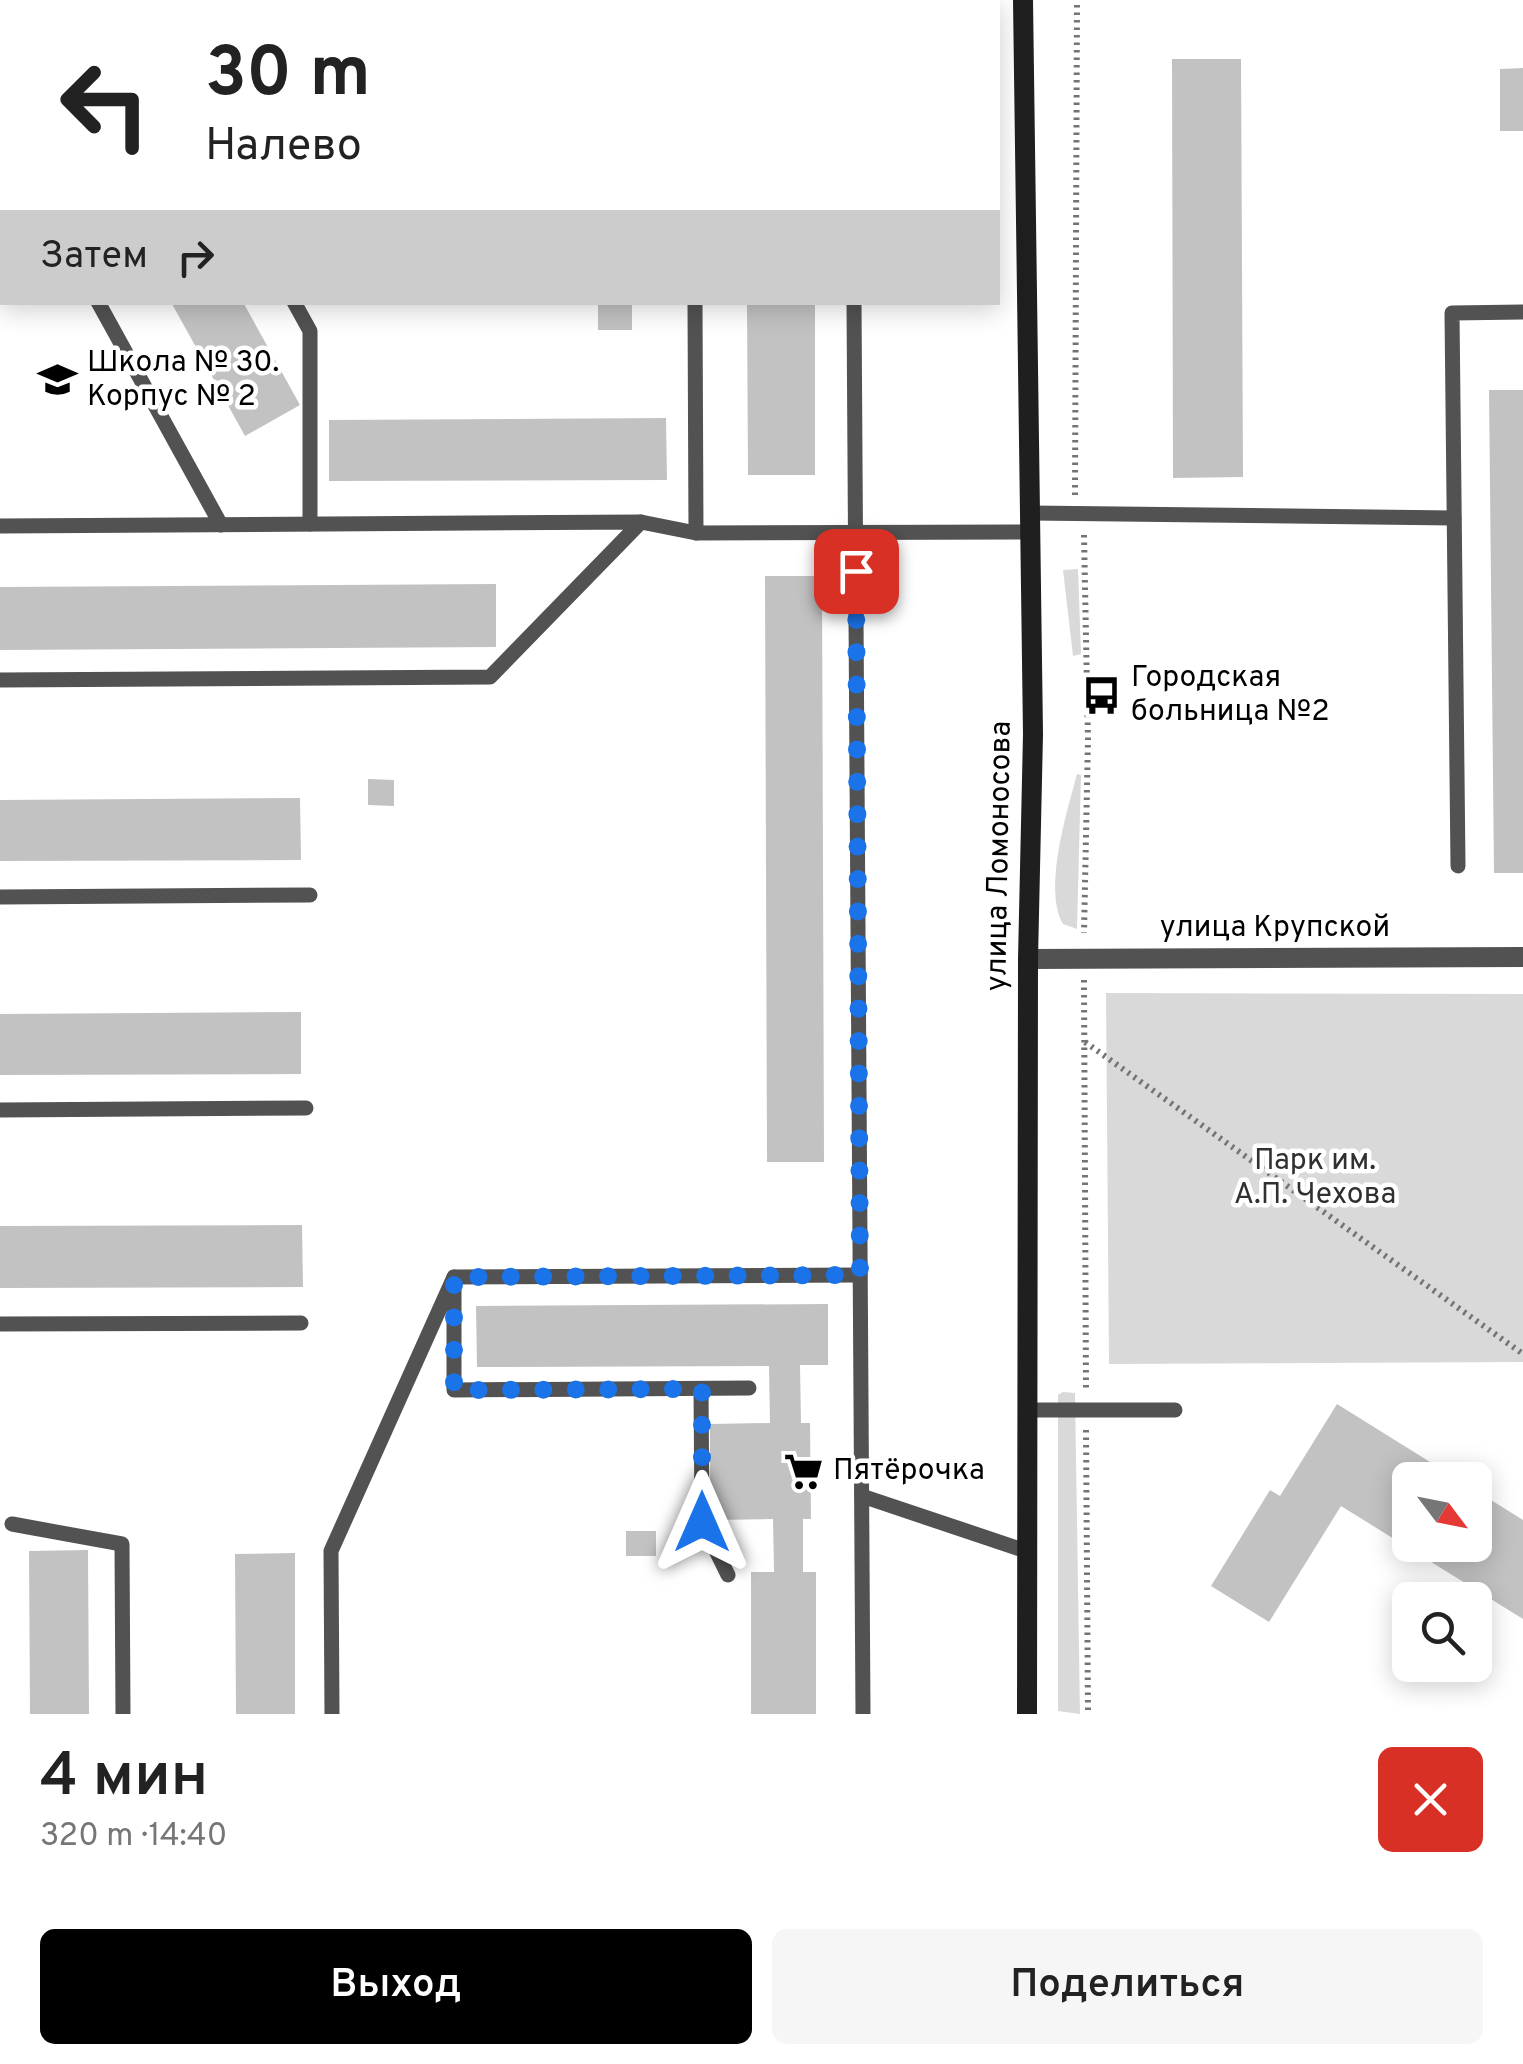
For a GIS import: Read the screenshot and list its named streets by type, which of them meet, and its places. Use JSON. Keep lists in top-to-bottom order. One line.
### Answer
{"streets":{"main road":["улица Ломоносова"],"street":["улица Крупской"]},"crossings":[["улица Ломоносова","улица Крупской"]],"parks":["Парк им. А.П. Чехова"],"places":{"school or university":["Школа № 30. Корпус № 2"],"bus stop":["Городская больница №2"],"supermarket":["Пятёрочка"]},"north":"bottom right","page":{"turn":["30 m","Налево"],"then":"Затем","heading":["4 мин","320 m · 14:40"],"buttons":["Выход","Поделиться"]}}
